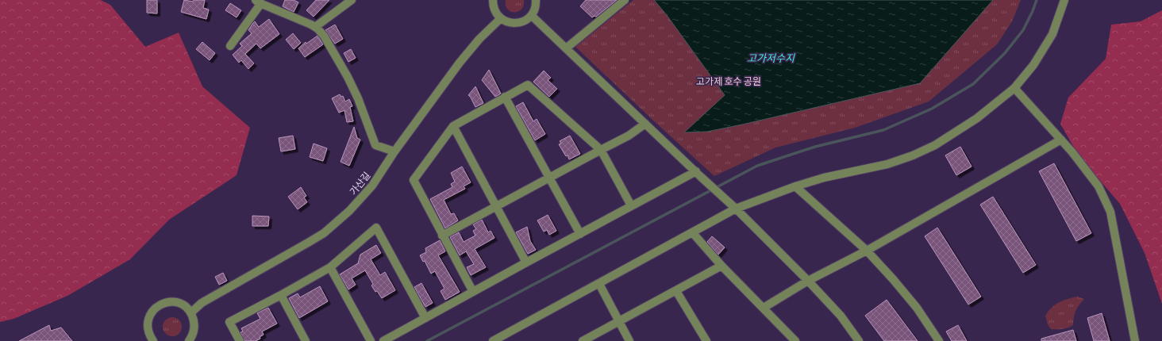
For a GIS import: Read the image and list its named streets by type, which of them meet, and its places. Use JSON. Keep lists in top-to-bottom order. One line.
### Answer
{"streets":{"street":["가산길"]},"water":["고가저수지"],"parks":["고가제 호수 공원"]}
